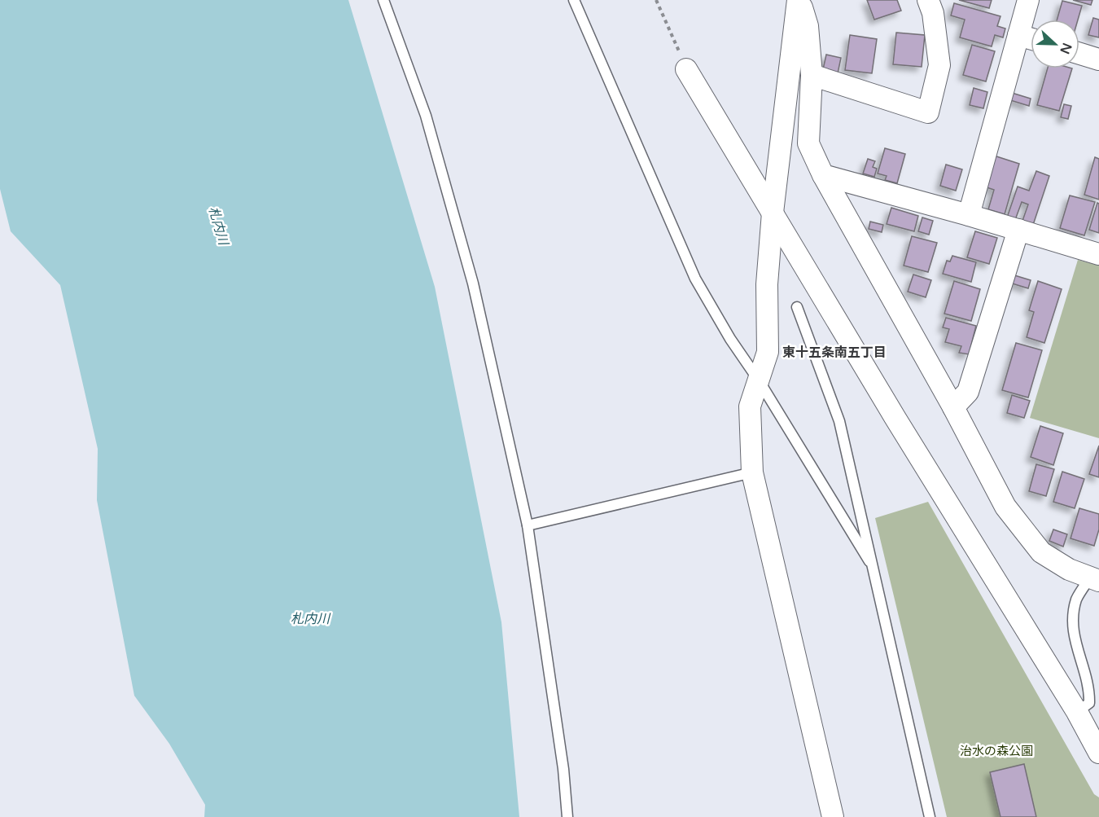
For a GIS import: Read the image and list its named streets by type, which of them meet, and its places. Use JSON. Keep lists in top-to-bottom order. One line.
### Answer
{"districts":["東十五条南五丁目"],"water":["札内川"],"parks":["治水の森公園"],"north":"right"}
